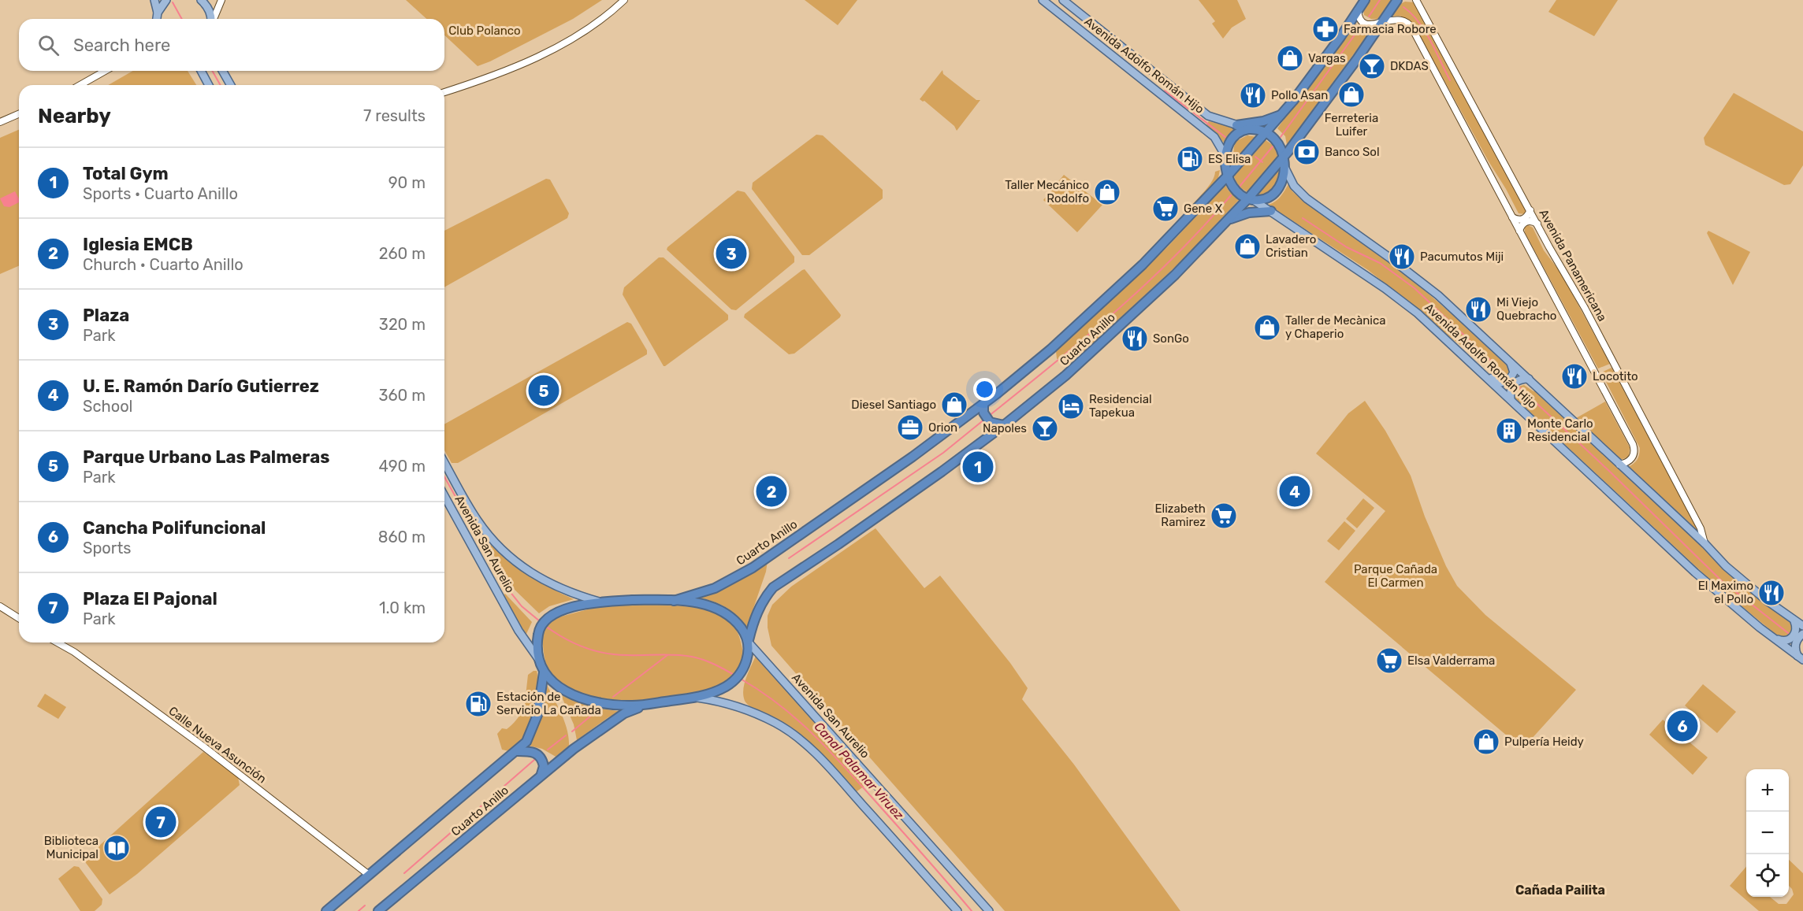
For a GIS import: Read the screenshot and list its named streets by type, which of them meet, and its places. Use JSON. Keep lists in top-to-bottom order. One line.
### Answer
{"streets":{"highway":["Cuarto Anillo"],"main road":["Avenida Adolfo Román Hijo","Avenida San Aurelio"],"street":["Avenida Panamericana","Calle Nueva Asunción"]},"crossings":[["Avenida Adolfo Román Hijo","Avenida Panamericana"],["Avenida Adolfo Román Hijo","Cuarto Anillo"],["Cuarto Anillo","Avenida San Aurelio"],["Cuarto Anillo","Calle Nueva Asunción"]],"districts":["Cañada Pailita"],"water":["Canal Palamar Viruez"],"parks":["Club Polanco","Parque Cañada El Carmen"],"places":{"pharmacy":["Farmacia Robore"],"shop":["Vargas","Ferreteria Luifer","Taller Mecánico Rodolfo","Lavadero Cristian","Taller de Mecànica y Chaperio","Diesel Santiago","Pulpería Heidy"],"bar":["DKDAS","Napoles"],"restaurant":["Pollo Asan","Pacumutos Miji","Mi Viejo Quebracho","SonGo","Locotito","El Maximo el Pollo"],"bank":["Banco Sol"],"fuel station":["ES Elisa","Estación de Servicio La Cañada"],"supermarket":["Gene X","Elizabeth Ramirez","Elsa Valderrama"],"hotel":["Residencial Tapekua"],"office":["Orion"],"building":["Monte Carlo Residencial"],"library":["Biblioteca Municipal"]},"page":{"search":"Search here","heading":["Nearby","7 results"],"list":[{"mark":"1","name":"Total Gym","note":"Sports · Cuarto Anillo","value":"90 m"},{"mark":"2","name":"Iglesia EMCB","note":"Church · Cuarto Anillo","value":"260 m"},{"mark":"3","name":"Plaza","note":"Park","value":"320 m"},{"mark":"4","name":"U. E. Ramón Darío Gutierrez","note":"School","value":"360 m"},{"mark":"5","name":"Parque Urbano Las Palmeras","note":"Park","value":"490 m"},{"mark":"6","name":"Cancha Polifuncional","note":"Sports","value":"860 m"},{"mark":"7","name":"Plaza El Pajonal","note":"Park","value":"1.0 km"}],"pins":["3","5","1","2","4","6","7"],"map_buttons":["+","−"]}}
